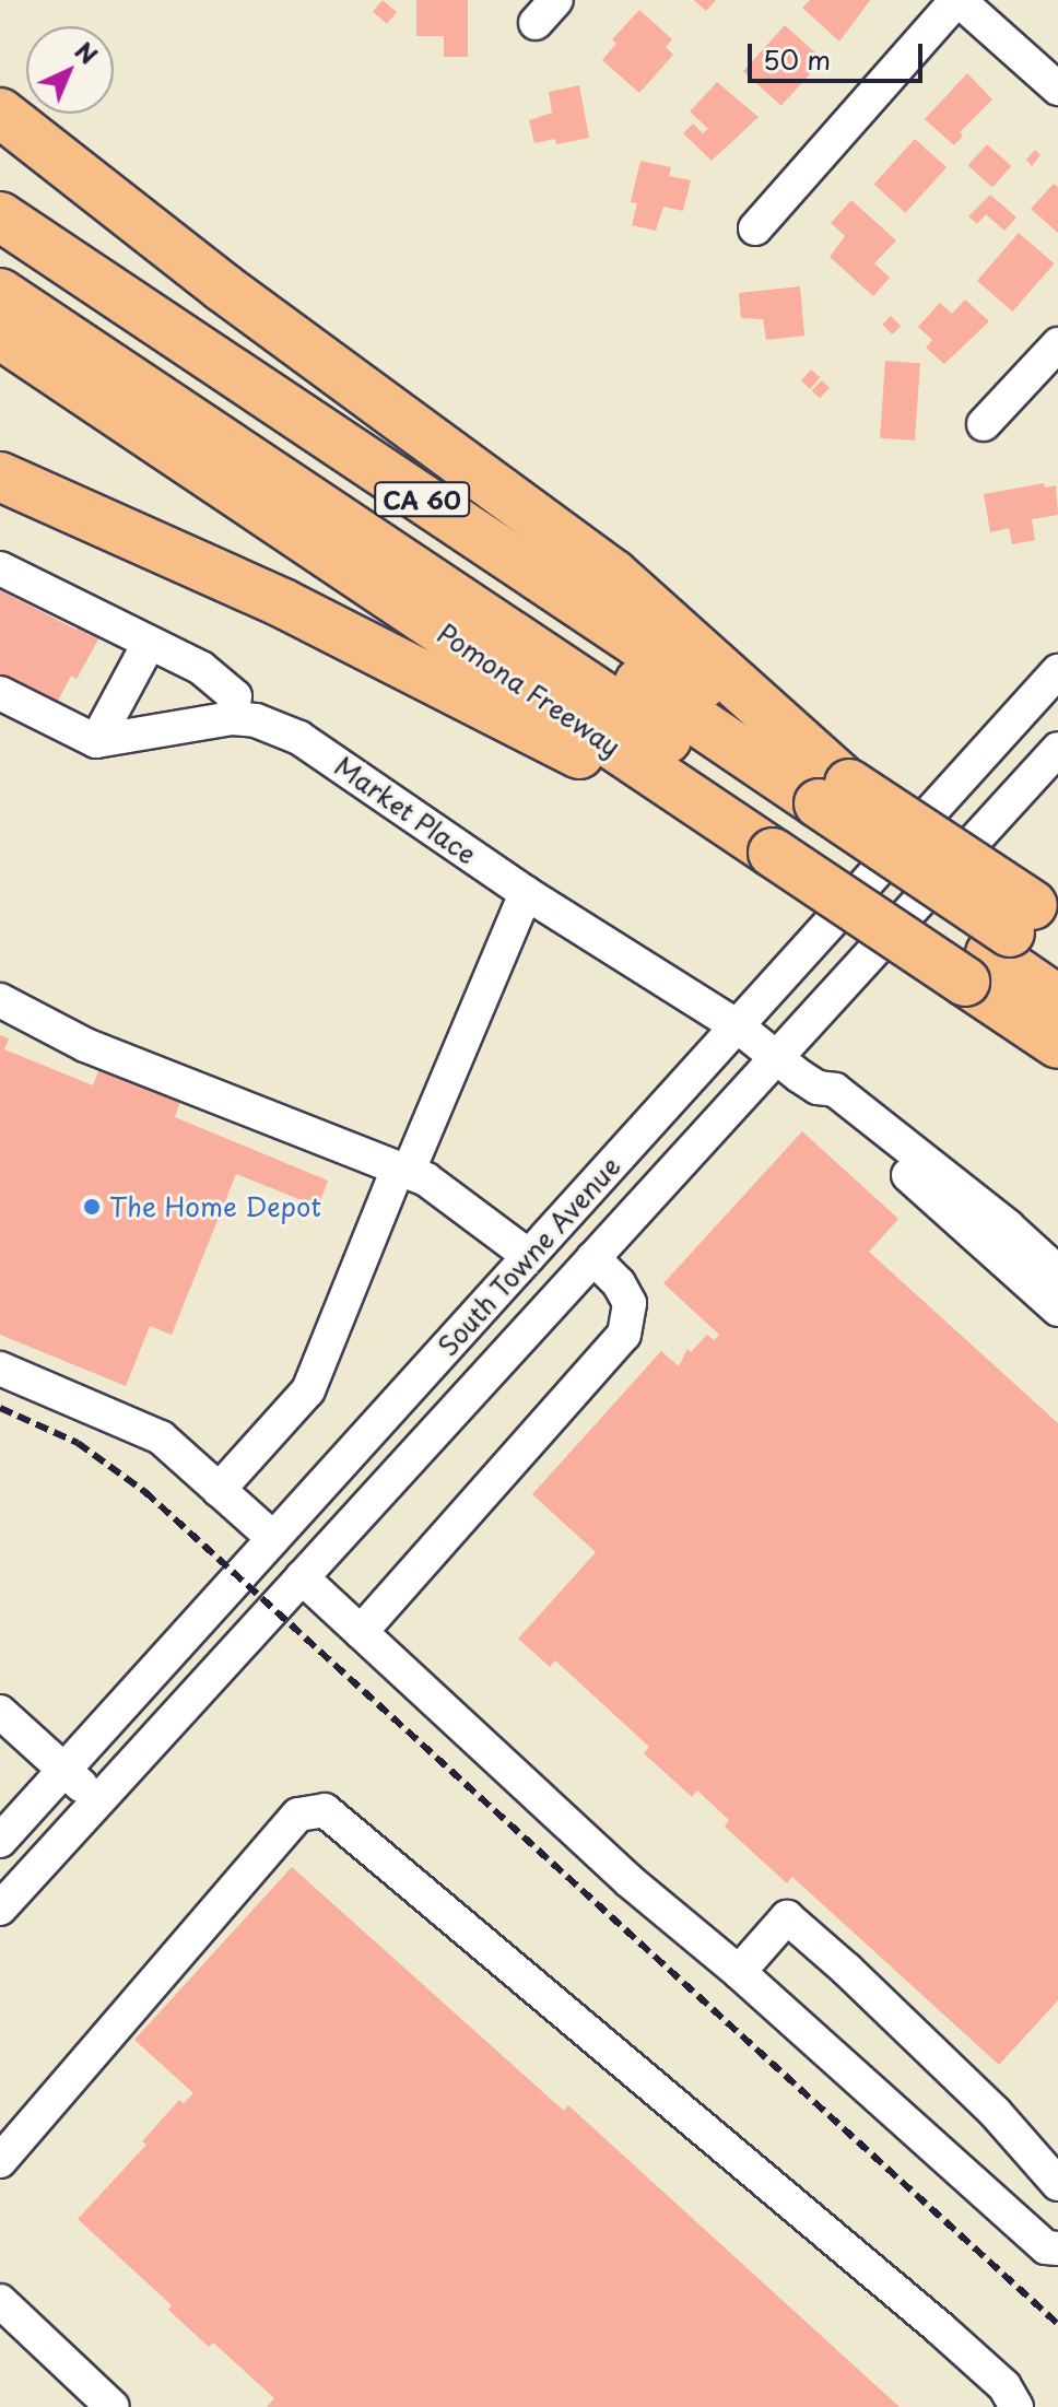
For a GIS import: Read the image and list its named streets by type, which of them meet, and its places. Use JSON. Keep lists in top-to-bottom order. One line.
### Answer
{"streets":{"highway":["CA 60","Pomona Freeway"],"street":["Market Place","South Towne Avenue"]},"crossings":[["Market Place","South Towne Avenue"]],"places":["The Home Depot"],"scale_bar":"50 m","north":"top right"}
